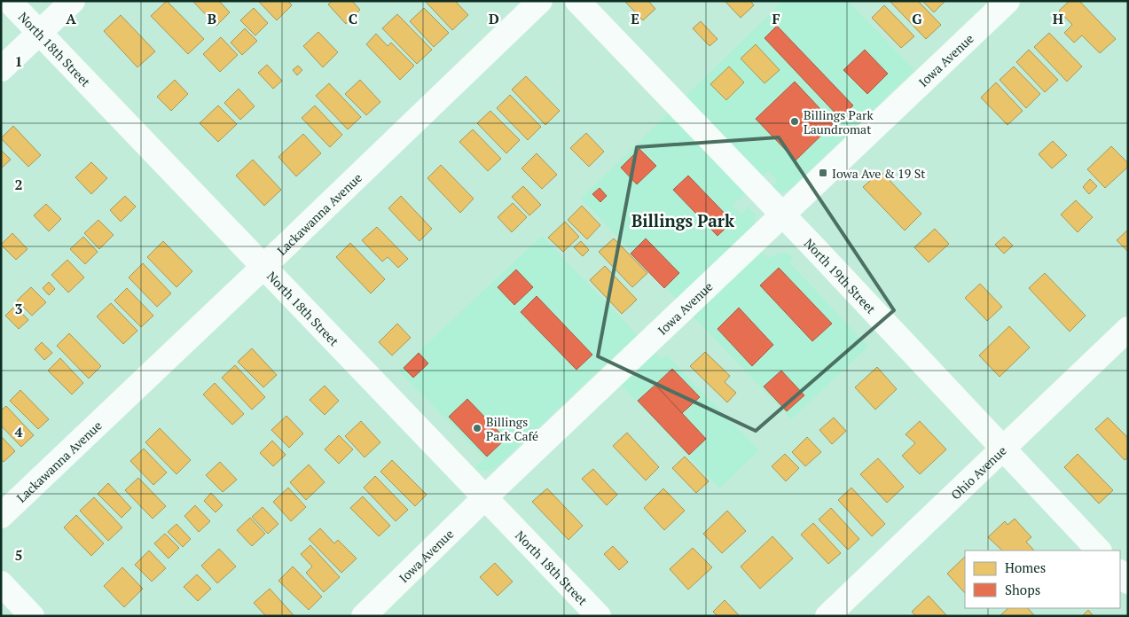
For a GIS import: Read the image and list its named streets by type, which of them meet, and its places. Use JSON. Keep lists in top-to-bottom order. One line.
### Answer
{"streets":{"street":["North 18th Street","Iowa Avenue","Lackawanna Avenue","North 19th Street","Ohio Avenue"]},"crossings":[["North 18th Street","Iowa Avenue"],["North 18th Street","Lackawanna Avenue"],["Iowa Avenue","North 19th Street"],["North 19th Street","Ohio Avenue"]],"districts":["Billings Park"],"places":{"other":["Billings Park Laundromat","Billings Park Café"],"transit":["Iowa Ave & 19 St"]},"legend":["Homes","Shops"],"grid":{"columns":["A","B","C","D","E","F","G","H"],"rows":["1","2","3","4","5"]}}
